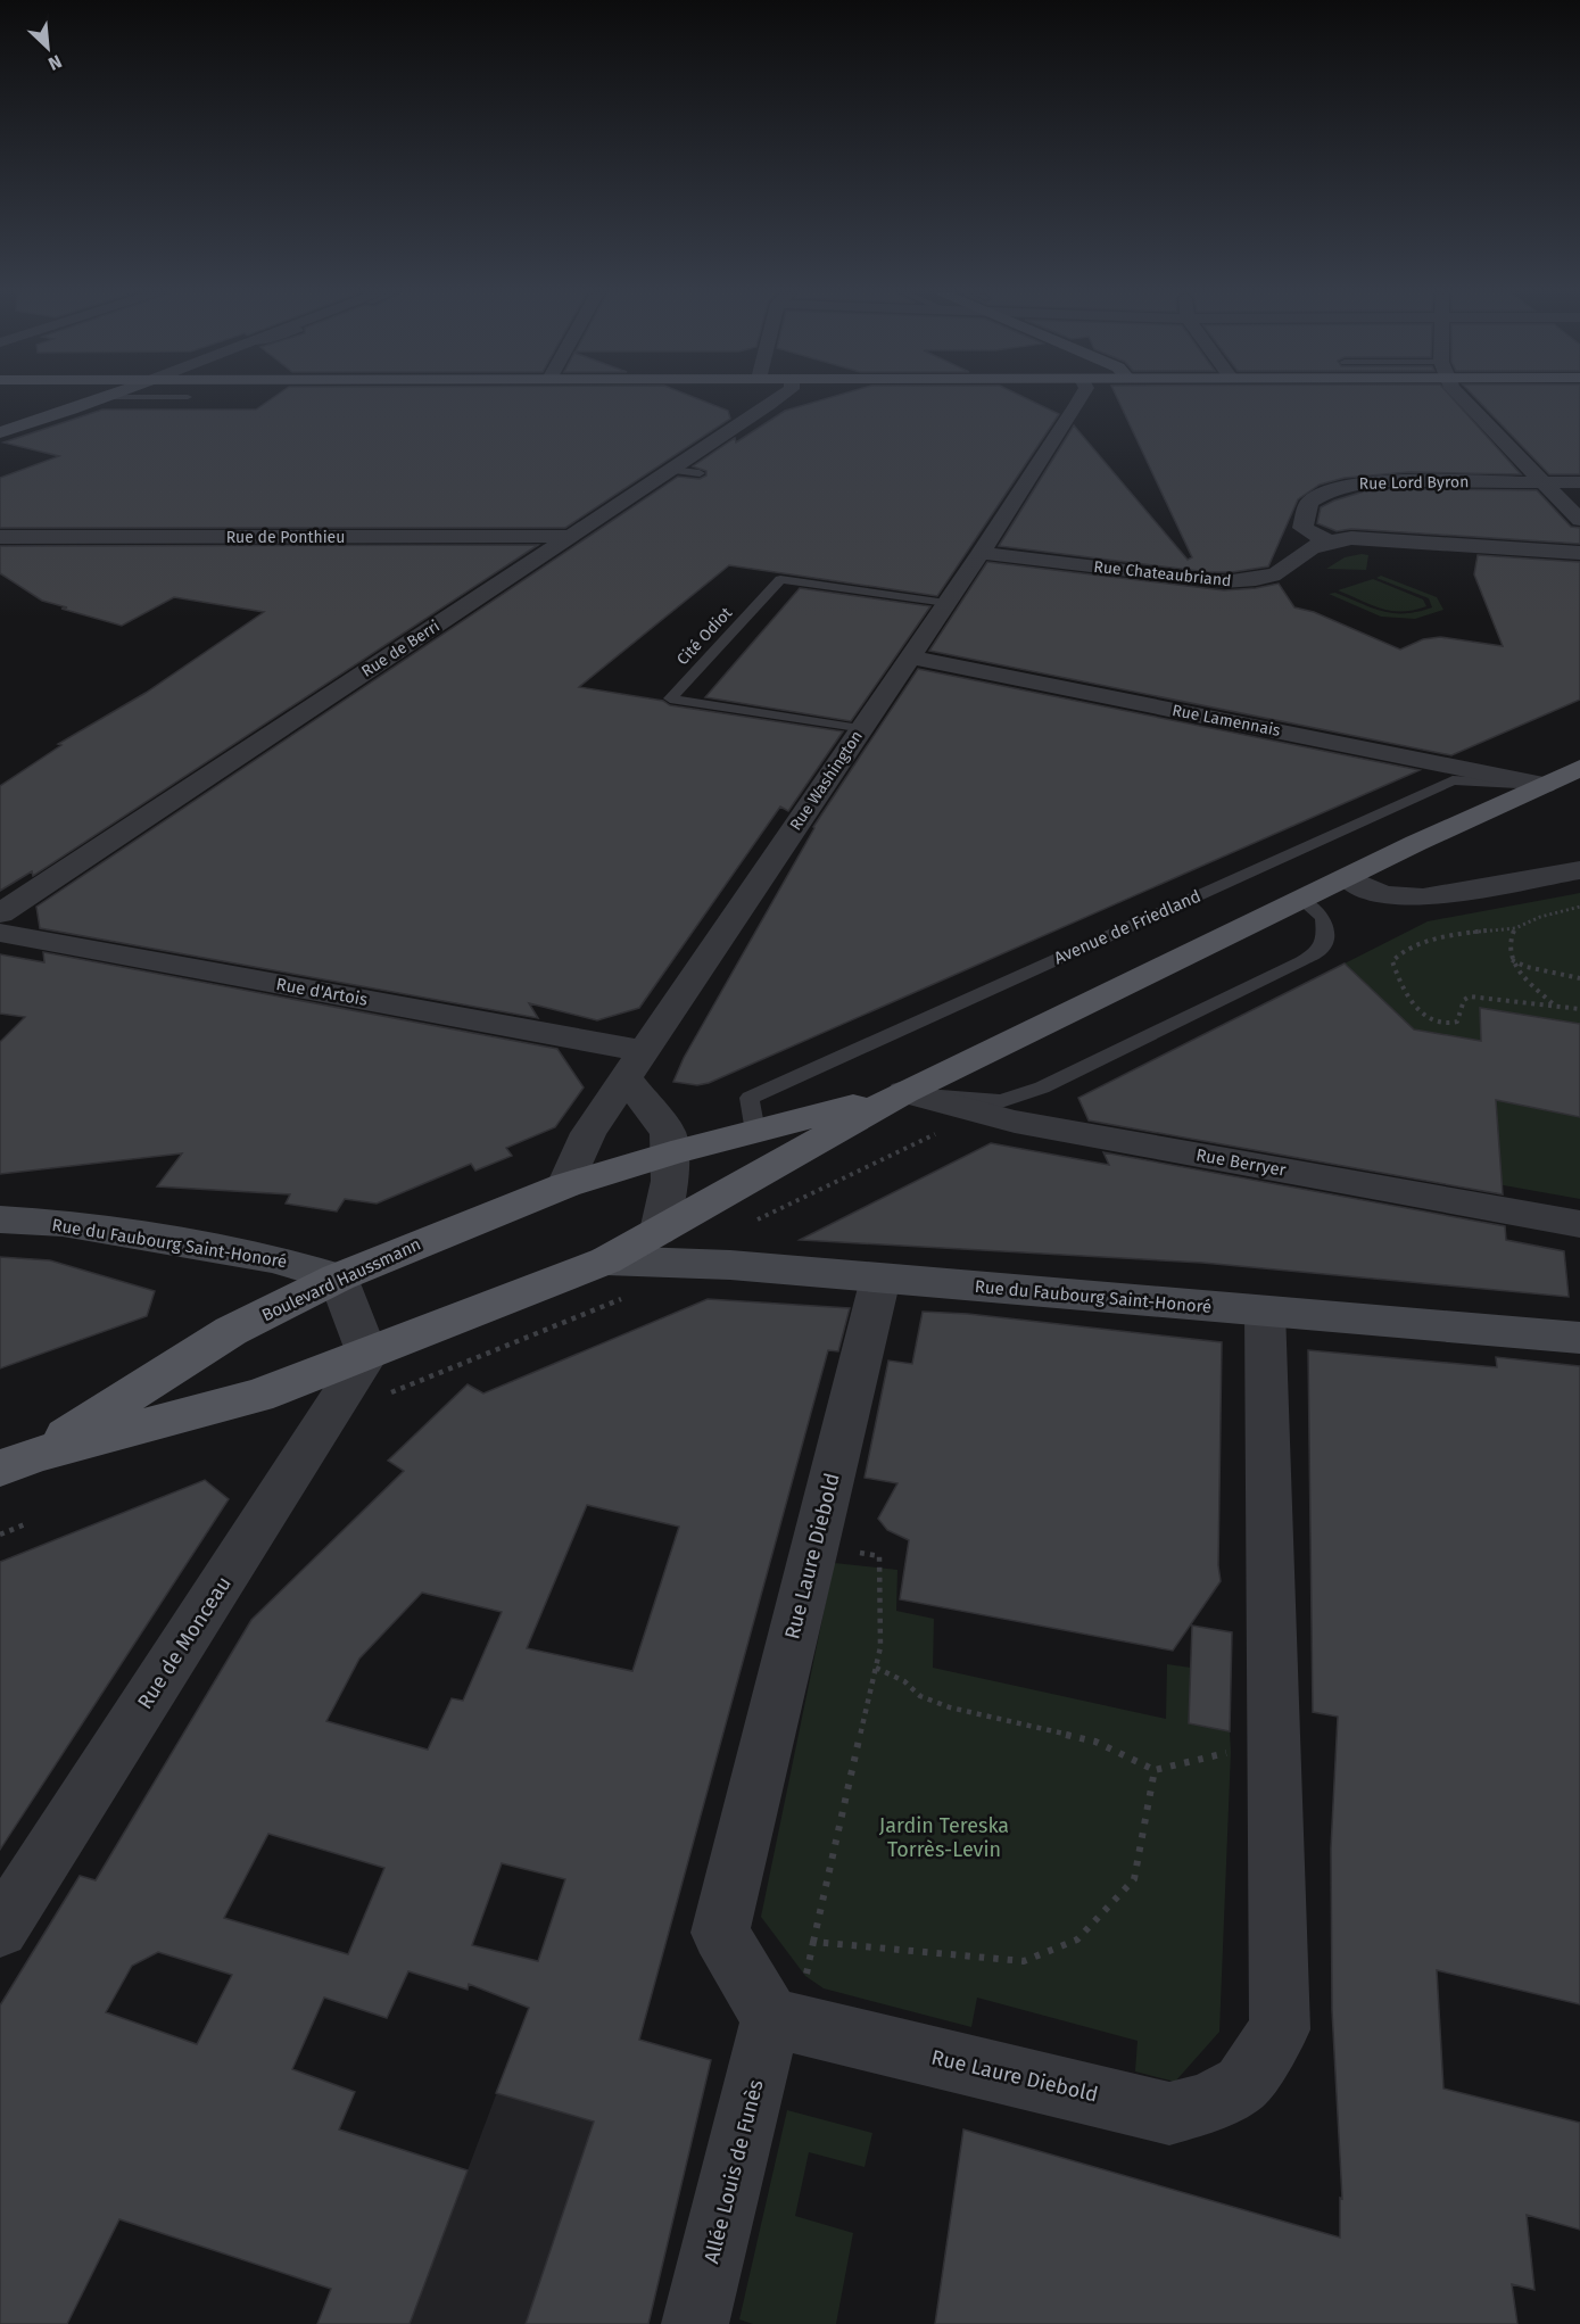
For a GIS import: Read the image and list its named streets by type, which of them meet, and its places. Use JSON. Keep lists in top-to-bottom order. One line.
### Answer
{"streets":{"main road":["Avenue de Friedland","Boulevard Haussmann"],"street":["Rue Lord Byron","Rue de Ponthieu","Rue Chateaubriand","Rue de Berri","Rue Lamennais","Rue Washington","Rue d'Artois","Rue Berryer","Rue du Faubourg Saint-Honoré","Rue Laure Diebold","Rue de Monceau","Allée Louis de Funès"],"lane":["Cité Odiot"]},"crossings":[["Rue Lord Byron","Rue Chateaubriand"],["Rue de Ponthieu","Rue de Berri"],["Rue Chateaubriand","Rue Washington"],["Cité Odiot","Rue Washington"],["Rue Lamennais","Rue Washington"],["Rue Lamennais","Avenue de Friedland"],["Rue Washington","Rue d'Artois"],["Rue Washington","Boulevard Haussmann"],["Avenue de Friedland","Rue Berryer"],["Avenue de Friedland","Boulevard Haussmann"],["Rue du Faubourg Saint-Honoré","Boulevard Haussmann"],["Rue du Faubourg Saint-Honoré","Rue Laure Diebold"],["Boulevard Haussmann","Rue de Monceau"],["Rue Laure Diebold","Allée Louis de Funès"]],"parks":["Jardin Tereska Torrès-Levin"],"north":"bottom right"}
